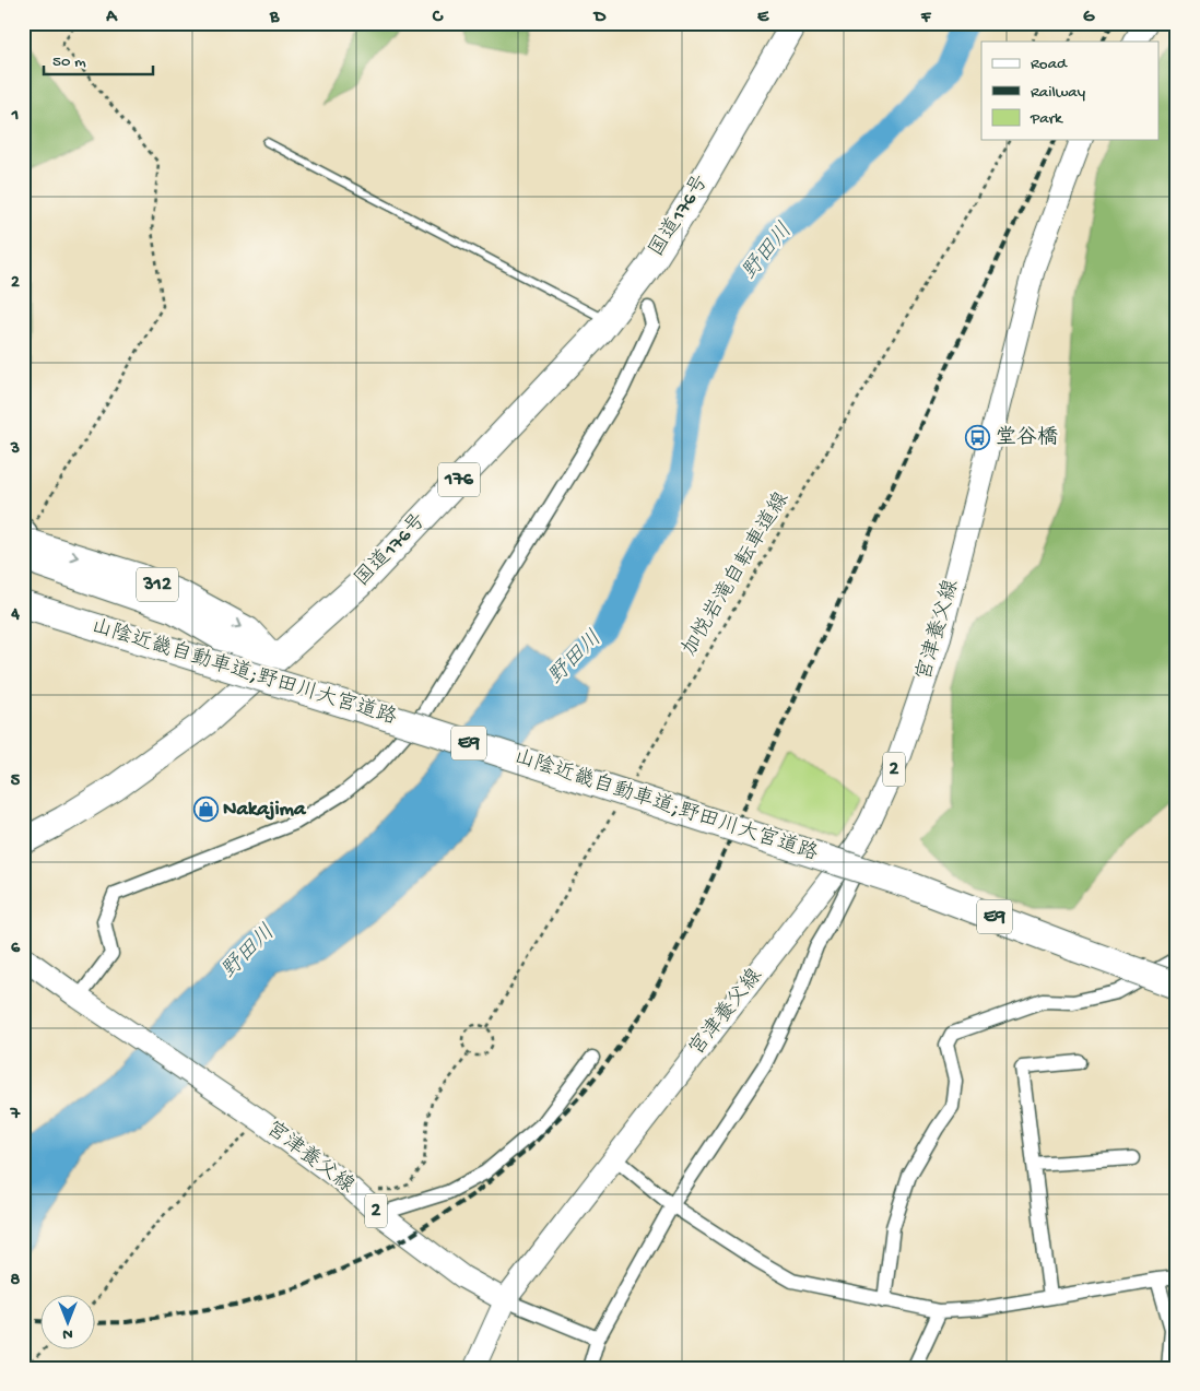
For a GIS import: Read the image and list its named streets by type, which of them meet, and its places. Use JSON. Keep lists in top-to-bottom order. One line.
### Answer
{"streets":{"highway":["国道176号","176","312","山陰近畿自動車道;野田川大宮道路","E9"],"main road":["宮津養父線","2"],"path":["加悦岩滝自転車道線"]},"crossings":[["国道176号","312"]],"water":["野田川"],"places":{"bus stop":["堂谷橋"],"shop":["Nakajima"]},"legend":["Road","Railway","Park"],"scale_bar":"50 m","north":"bottom","grid":{"columns":["A","B","C","D","E","F","G"],"rows":["1","2","3","4","5","6","7","8"]}}
